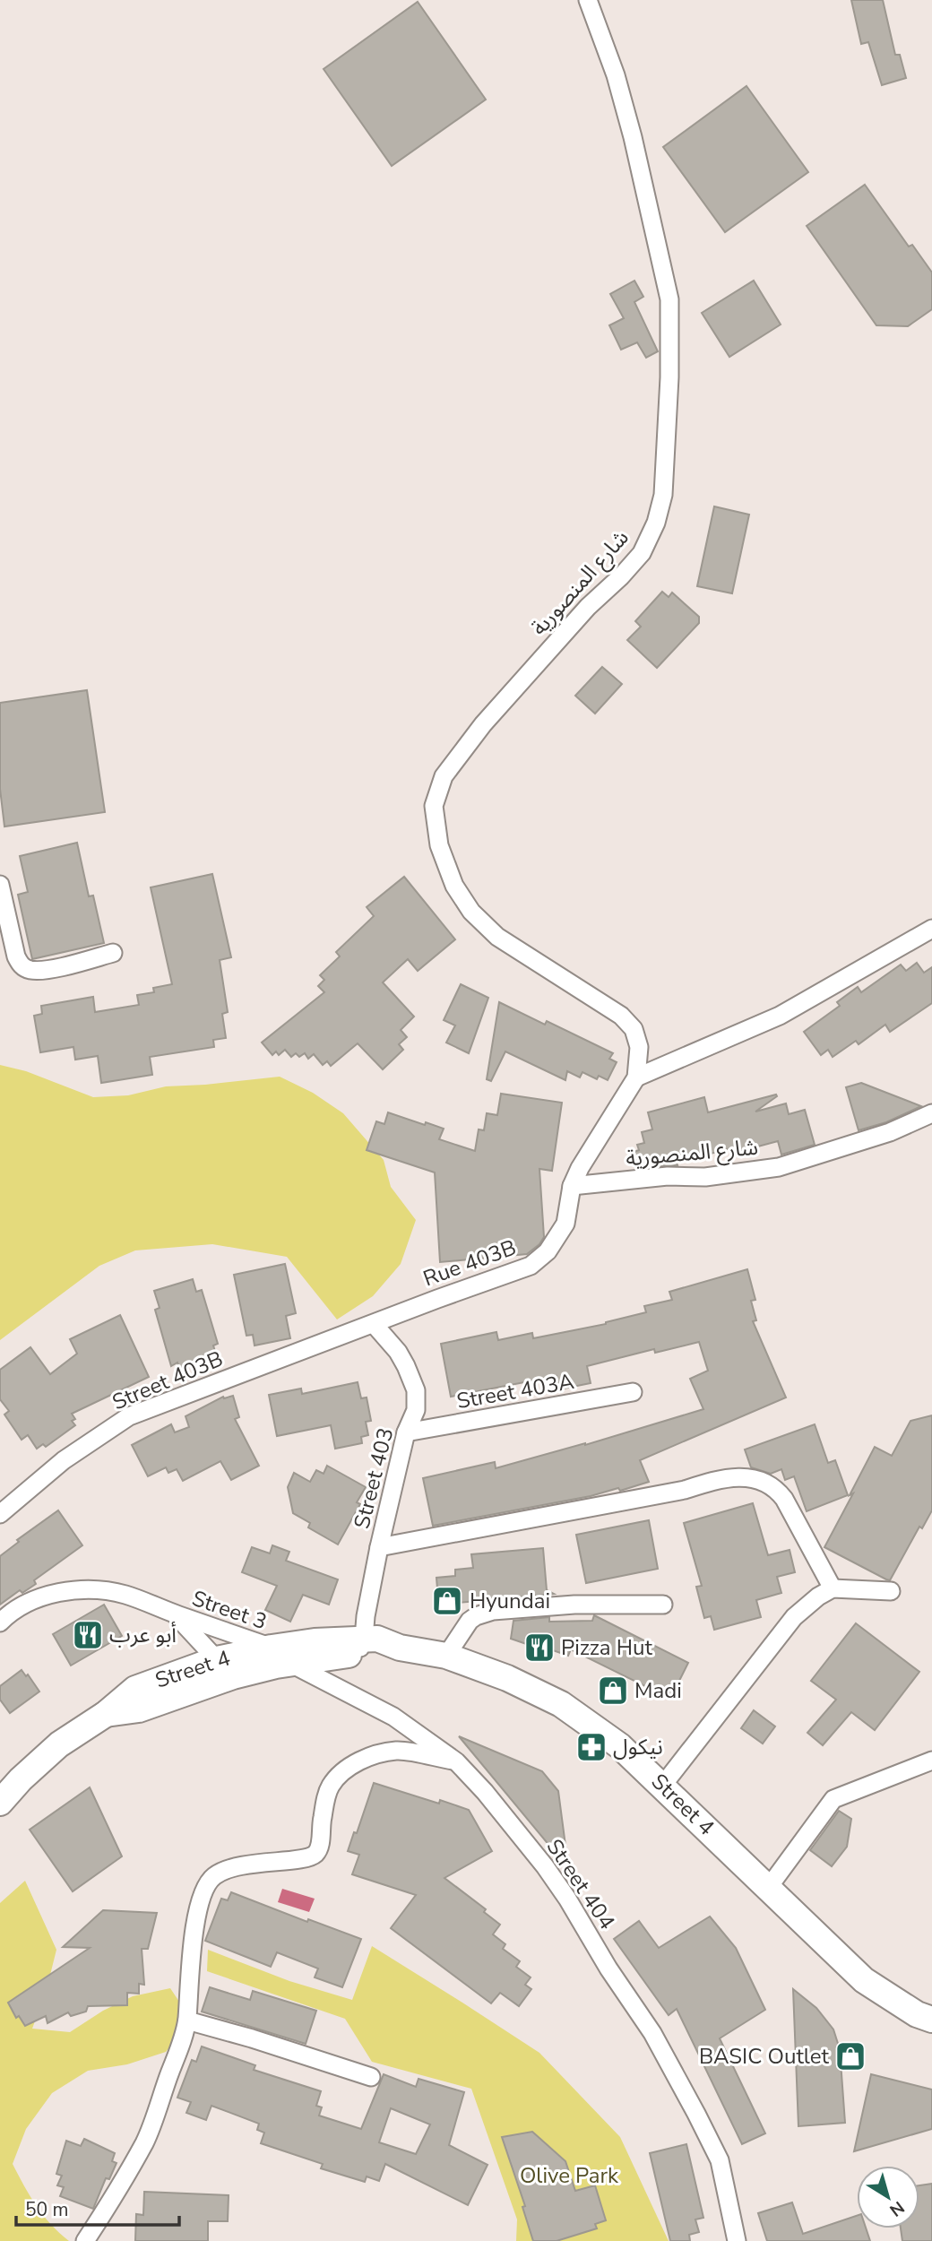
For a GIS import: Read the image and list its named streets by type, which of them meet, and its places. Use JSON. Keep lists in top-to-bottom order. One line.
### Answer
{"streets":{"main road":["Street 4"],"street":["شارع المنصورية","Rue 403B","Street 403B","Street 403A","Street 403","Street 3","Street 404"]},"crossings":[["شارع المنصورية","Rue 403B"],["Rue 403B","Street 403B"],["Rue 403B","Street 403"],["Street 403B","Street 403"],["Street 403A","Street 403"],["Street 403","Street 4"],["Street 3","Street 4"],["Street 3","Street 404"],["Street 4","Street 404"]],"parks":["Olive Park"],"places":{"shop":["Hyundai","Madi","BASIC Outlet"],"restaurant":["أبو عرب","Pizza Hut"],"pharmacy":["نيكول"]},"scale_bar":"50 m","north":"bottom right"}
